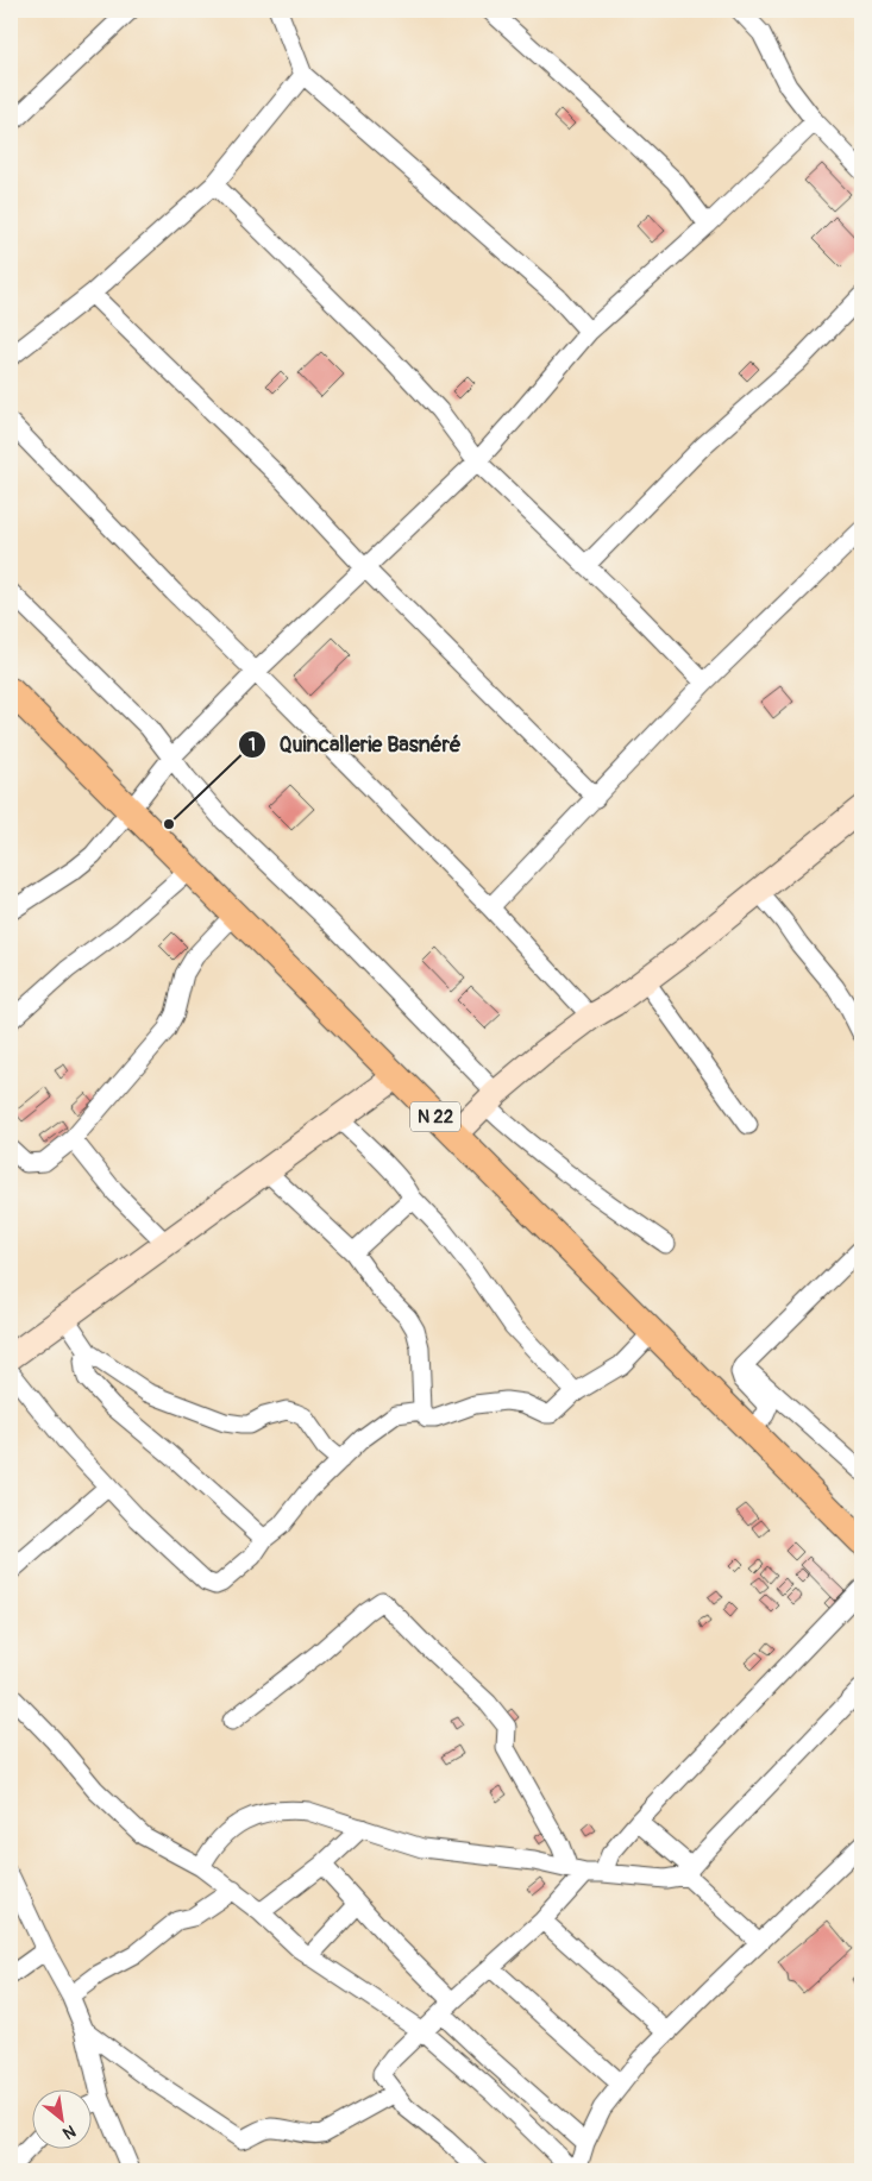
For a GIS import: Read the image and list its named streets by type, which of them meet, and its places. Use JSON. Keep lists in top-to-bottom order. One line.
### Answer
{"streets":{"main road":["N 22"]},"places":["Quincallerie Basnéré"],"north":"bottom right"}
